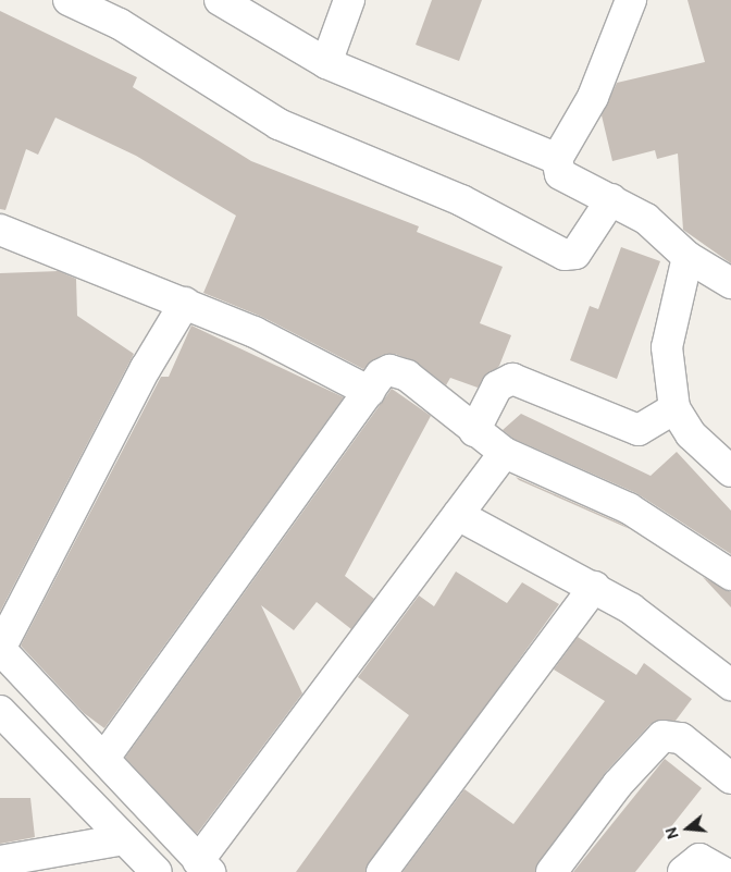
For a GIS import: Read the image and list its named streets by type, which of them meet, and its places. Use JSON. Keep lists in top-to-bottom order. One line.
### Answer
{"north":"left"}
